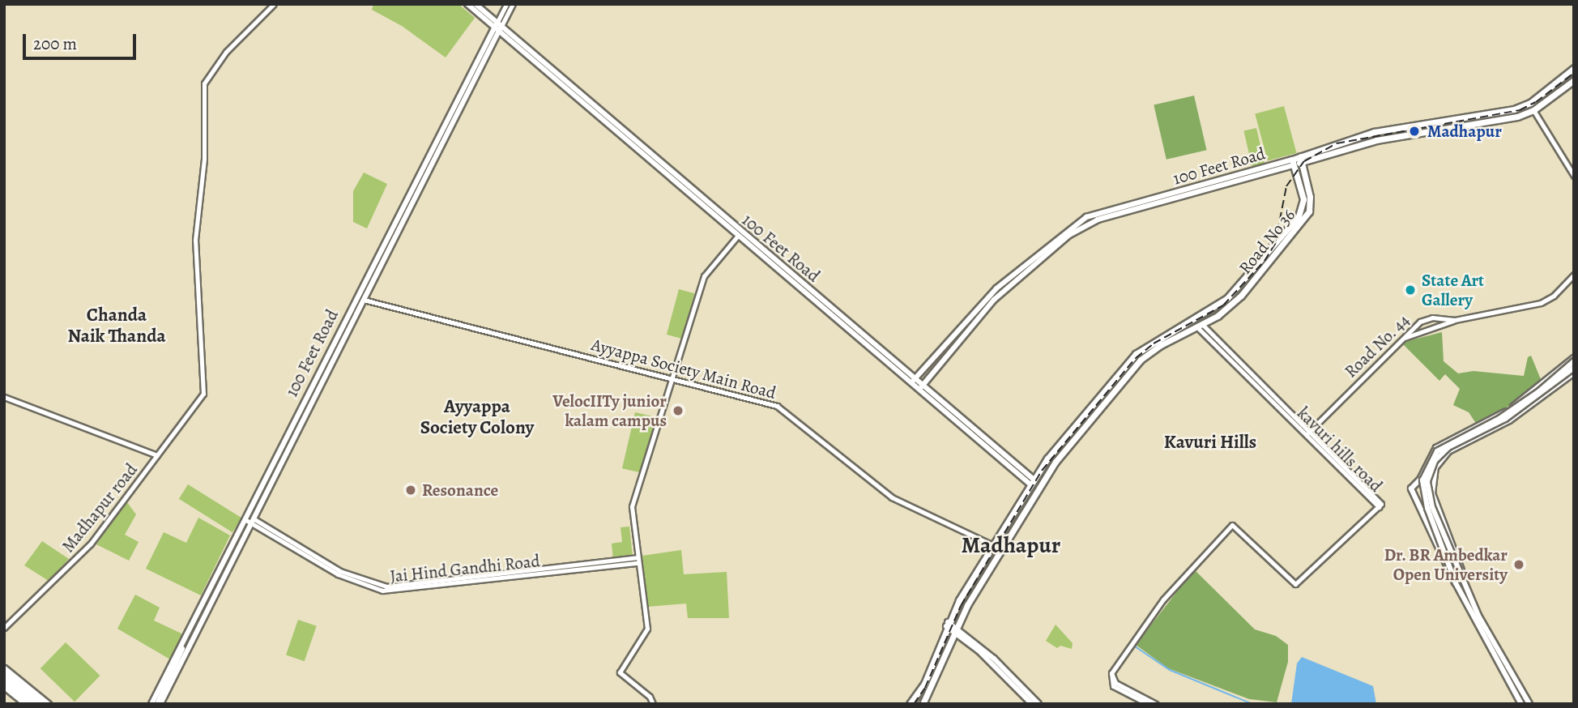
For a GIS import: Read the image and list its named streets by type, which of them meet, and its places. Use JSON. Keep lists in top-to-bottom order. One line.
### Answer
{"streets":{"main road":["100 Feet Road","Road No 36"],"street":["Road No. 44","Ayyappa Society Main Road","kavuri hills road","Madhapur road","Jai Hind Gandhi Road"]},"crossings":[["100 Feet Road","Road No 36"],["100 Feet Road","Ayyappa Society Main Road"],["100 Feet Road","Jai Hind Gandhi Road"],["Road No 36","Ayyappa Society Main Road"],["Road No 36","kavuri hills road"],["Road No. 44","kavuri hills road"]],"districts":["Chanda Naik Thanda","Ayyappa Society Colony","Kavuri Hills","Madhapur"],"places":["Madhapur","State Art Gallery","VelocIITy junior kalam campus","Resonance","Dr. BR Ambedkar Open University"],"scale_bar":"200 m"}
